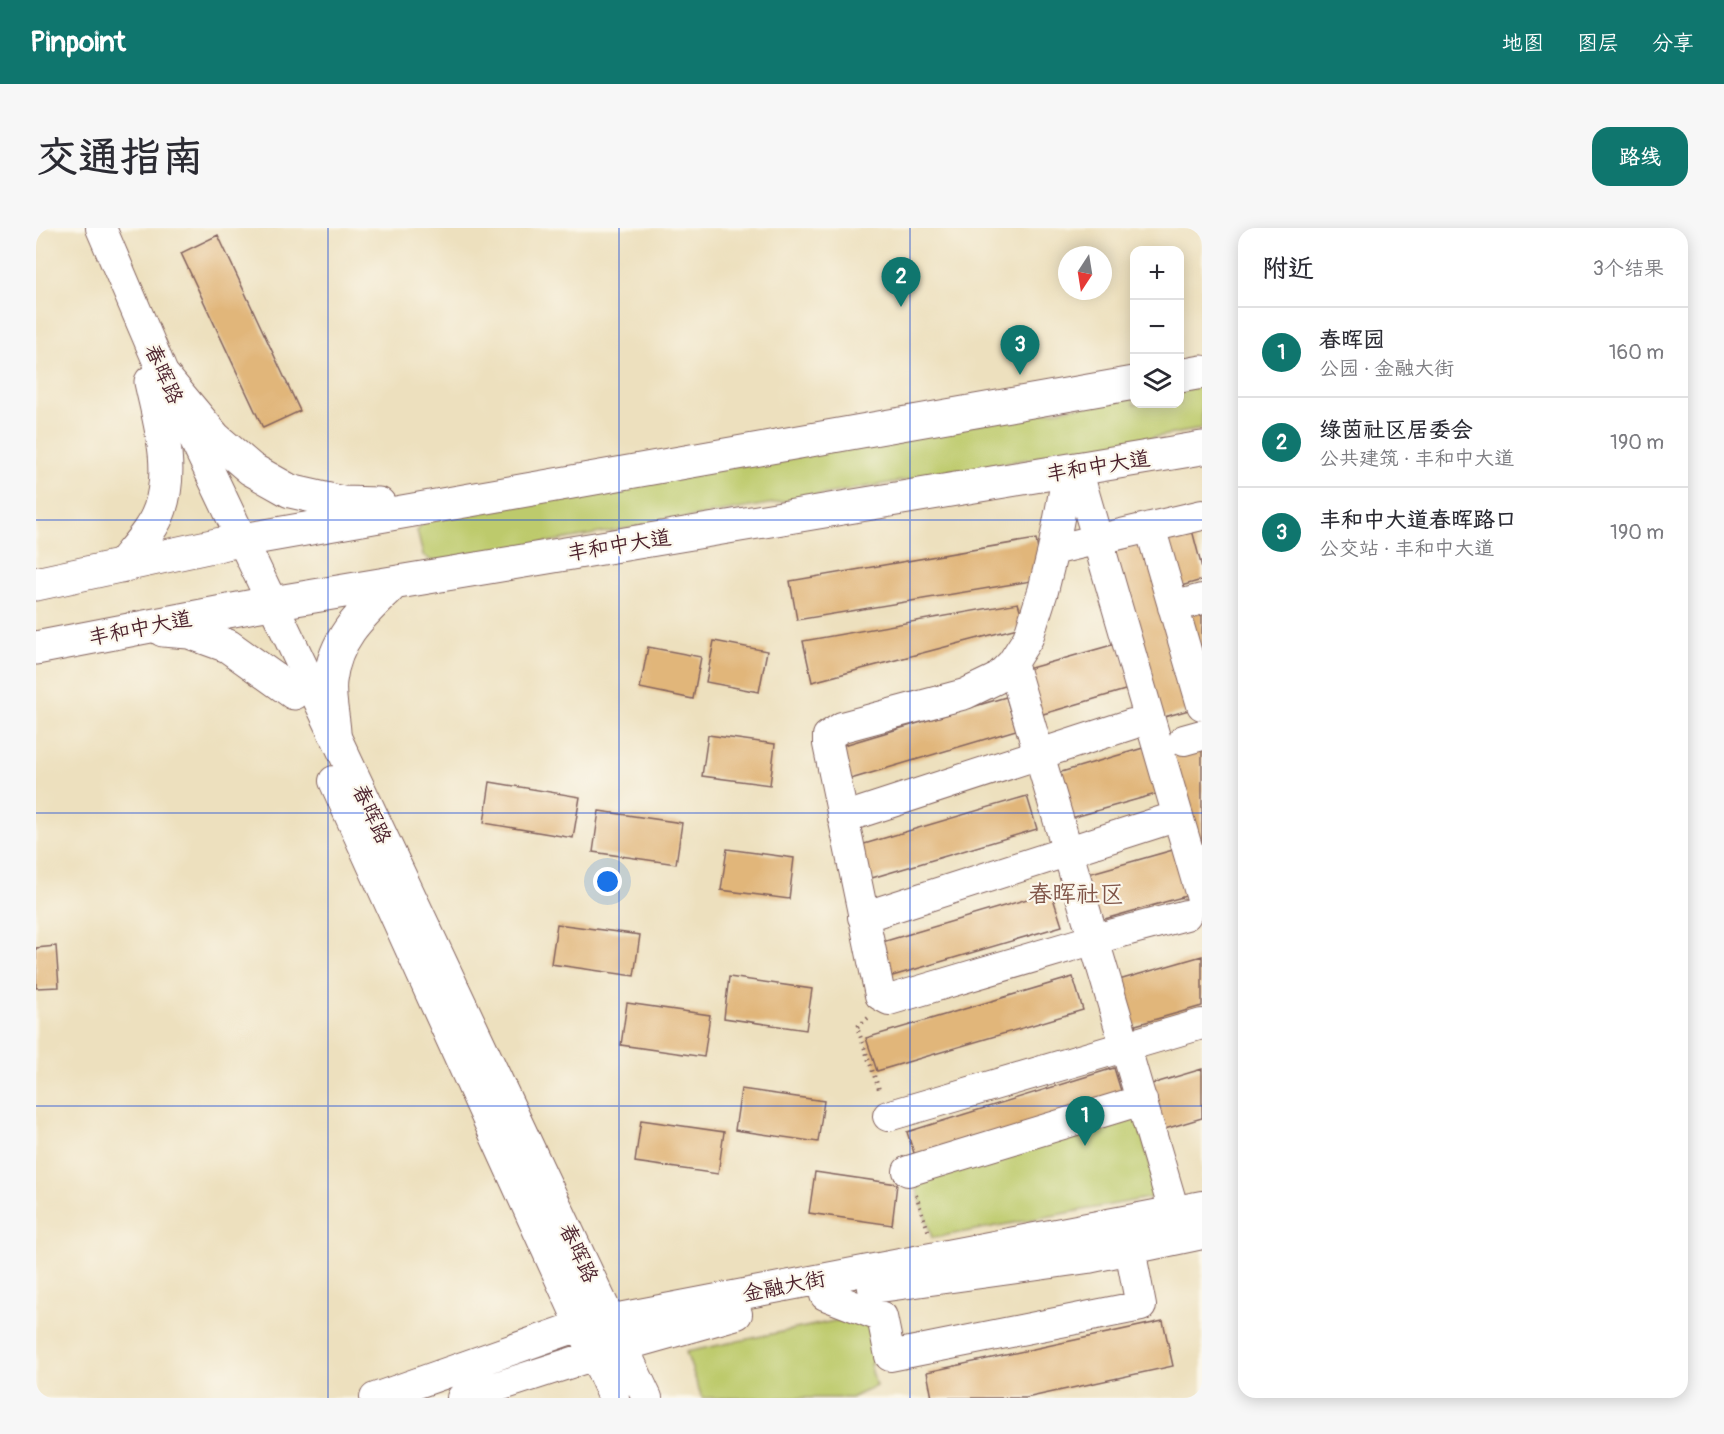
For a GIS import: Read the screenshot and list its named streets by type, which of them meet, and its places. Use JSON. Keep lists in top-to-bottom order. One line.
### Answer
{"streets":{"main road":["丰和中大道"],"street":["春晖路","金融大街"]},"crossings":[["春晖路","丰和中大道"],["春晖路","金融大街"]],"districts":["春晖社区"],"north":"bottom","page":{"header":"Pinpoint","nav":["地图","图层","分享"],"buttons":"路线","title":"交通指南","heading":["附近","3个结果"],"map_buttons":["+","−"],"pins":["2","3","1"],"list":[{"mark":"1","name":"春晖园","note":"公园 · 金融大街","value":"160 m"},{"mark":"2","name":"绿茵社区居委会","note":"公共建筑 · 丰和中大道","value":"190 m"},{"mark":"3","name":"丰和中大道春晖路口","note":"公交站 · 丰和中大道","value":"190 m"}]}}
